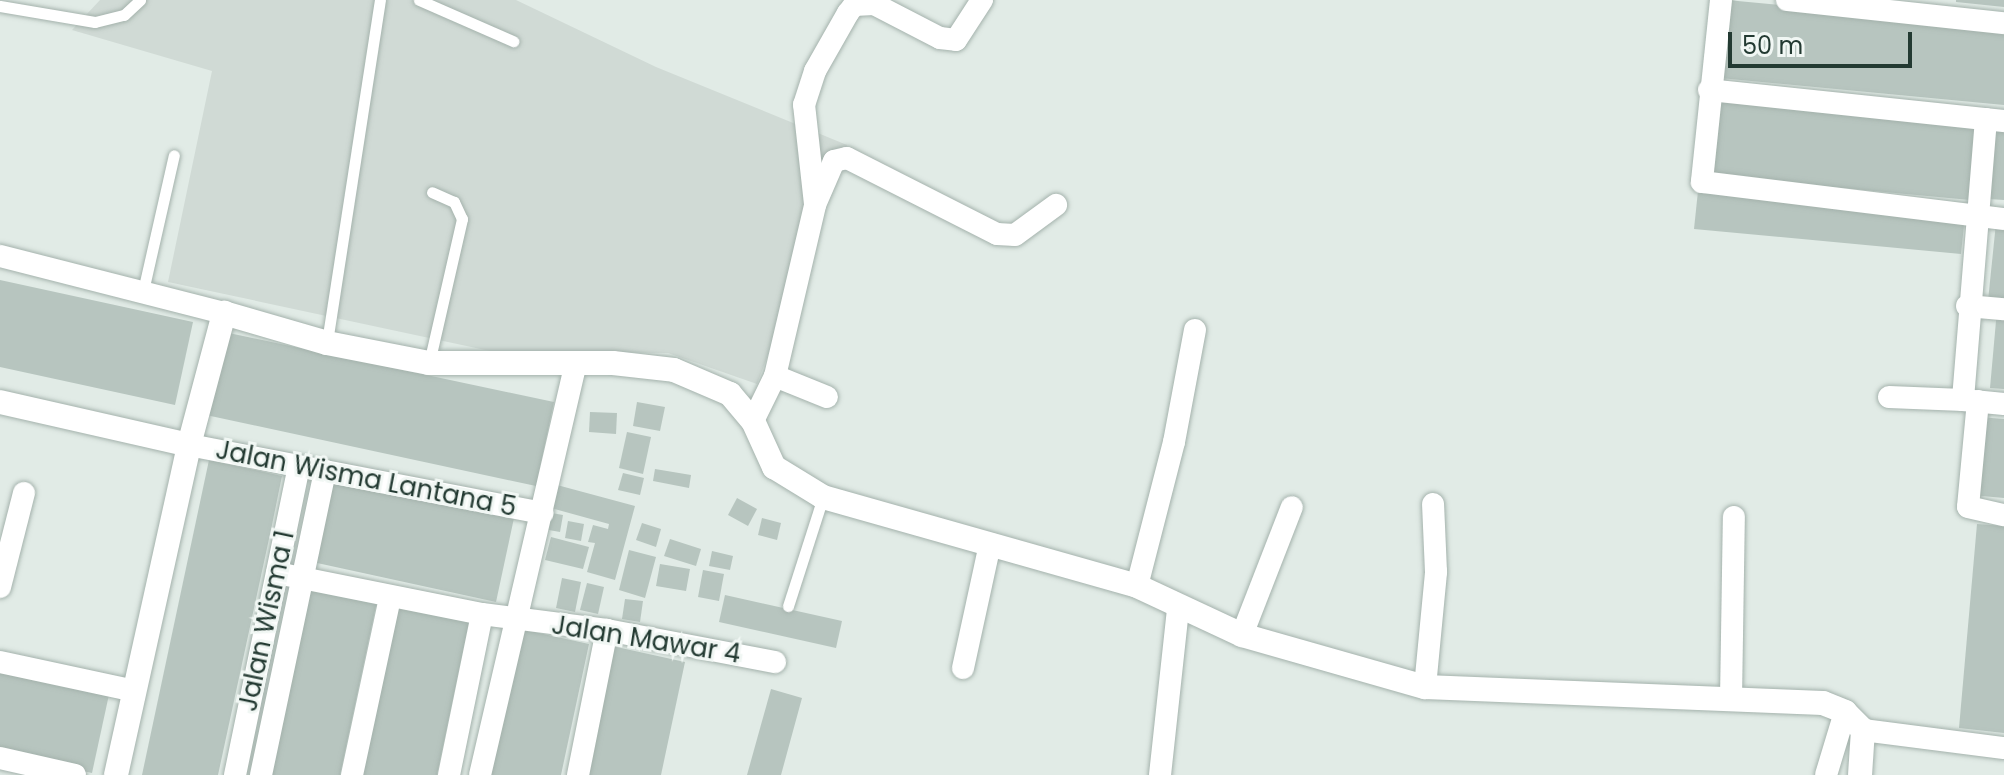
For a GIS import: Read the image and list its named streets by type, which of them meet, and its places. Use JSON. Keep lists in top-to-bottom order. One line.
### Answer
{"streets":{"street":["Jalan Wisma Lantana 5","Jalan Wisma 1","Jalan Mawar 4"]},"crossings":[["Jalan Wisma Lantana 5","Jalan Wisma 1"],["Jalan Wisma 1","Jalan Mawar 4"]],"scale_bar":"50 m"}
